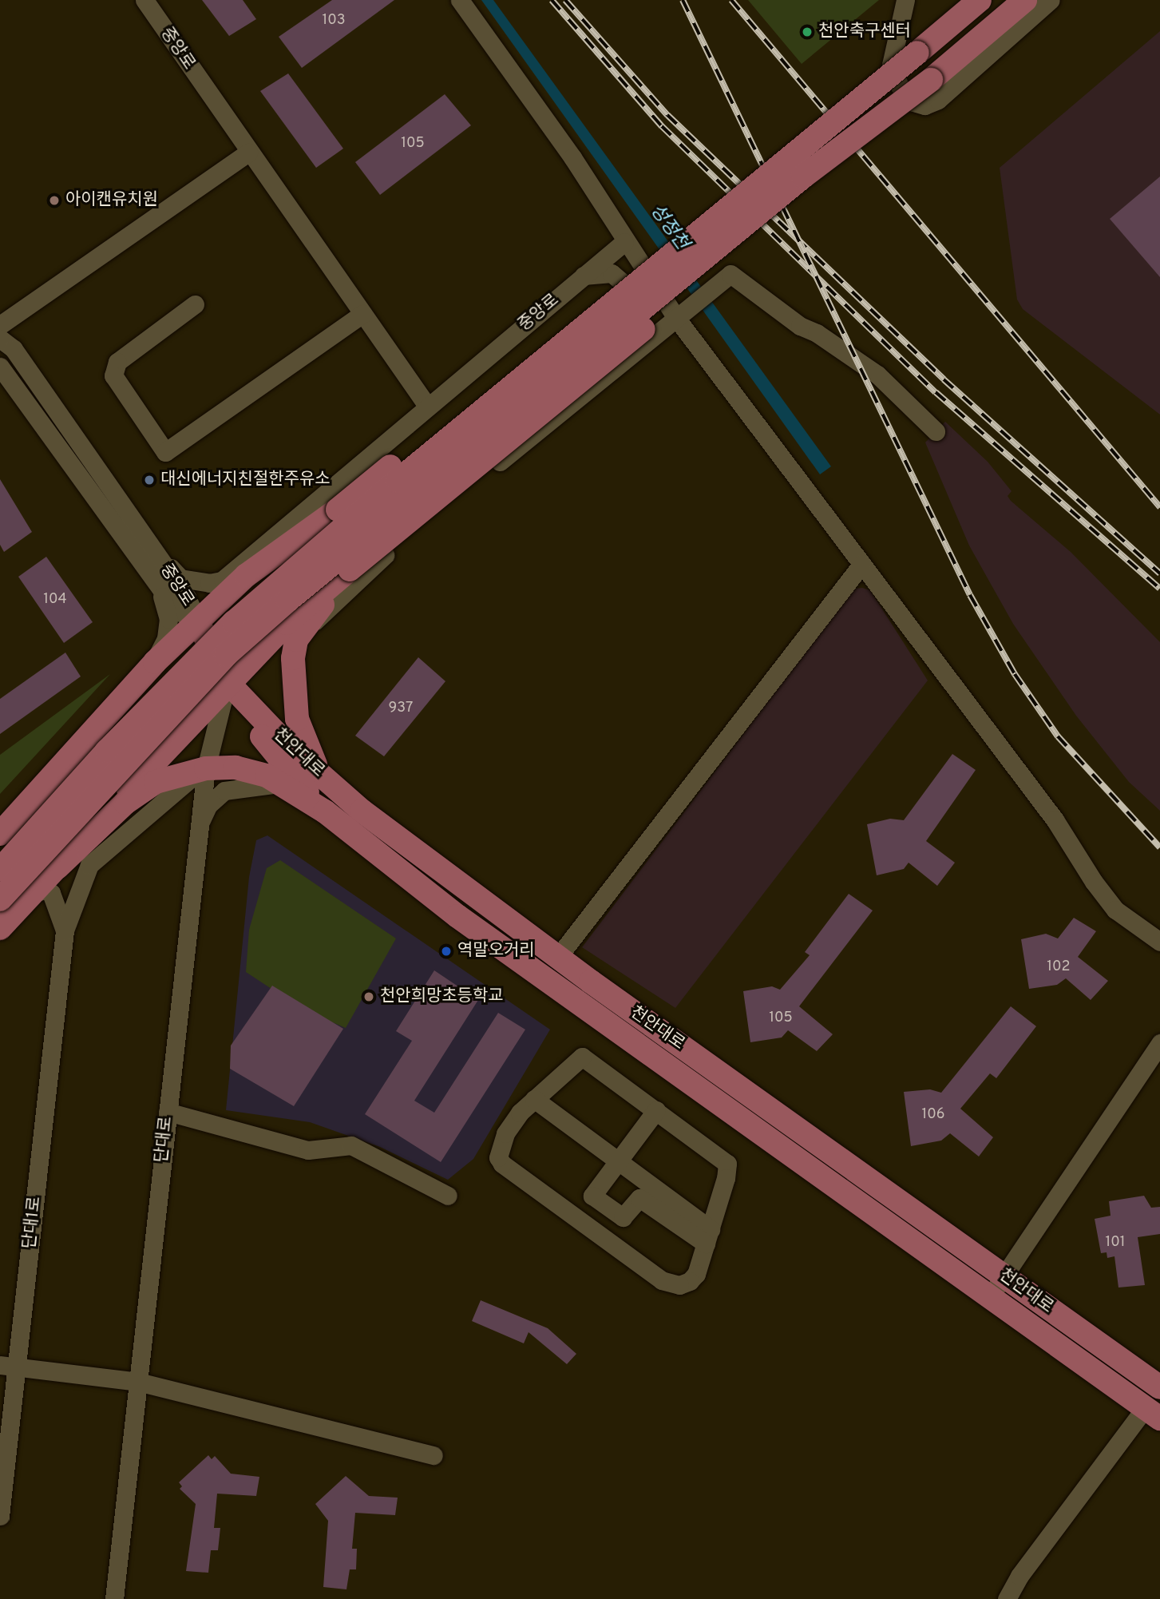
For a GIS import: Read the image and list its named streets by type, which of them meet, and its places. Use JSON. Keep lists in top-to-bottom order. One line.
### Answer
{"streets":{"main road":["천안대로"],"street":["중앙로","단대로","단대1로"]},"crossings":[["중앙로","천안대로"],["천안대로","단대로"]],"water":["성정천"],"places":["천안축구센터","아이캔유치원","대신에너지친절한주유소","역말오거리","천안희망초등학교"],"house_numbers":["103","105","104","937","102","105","106","101"]}
